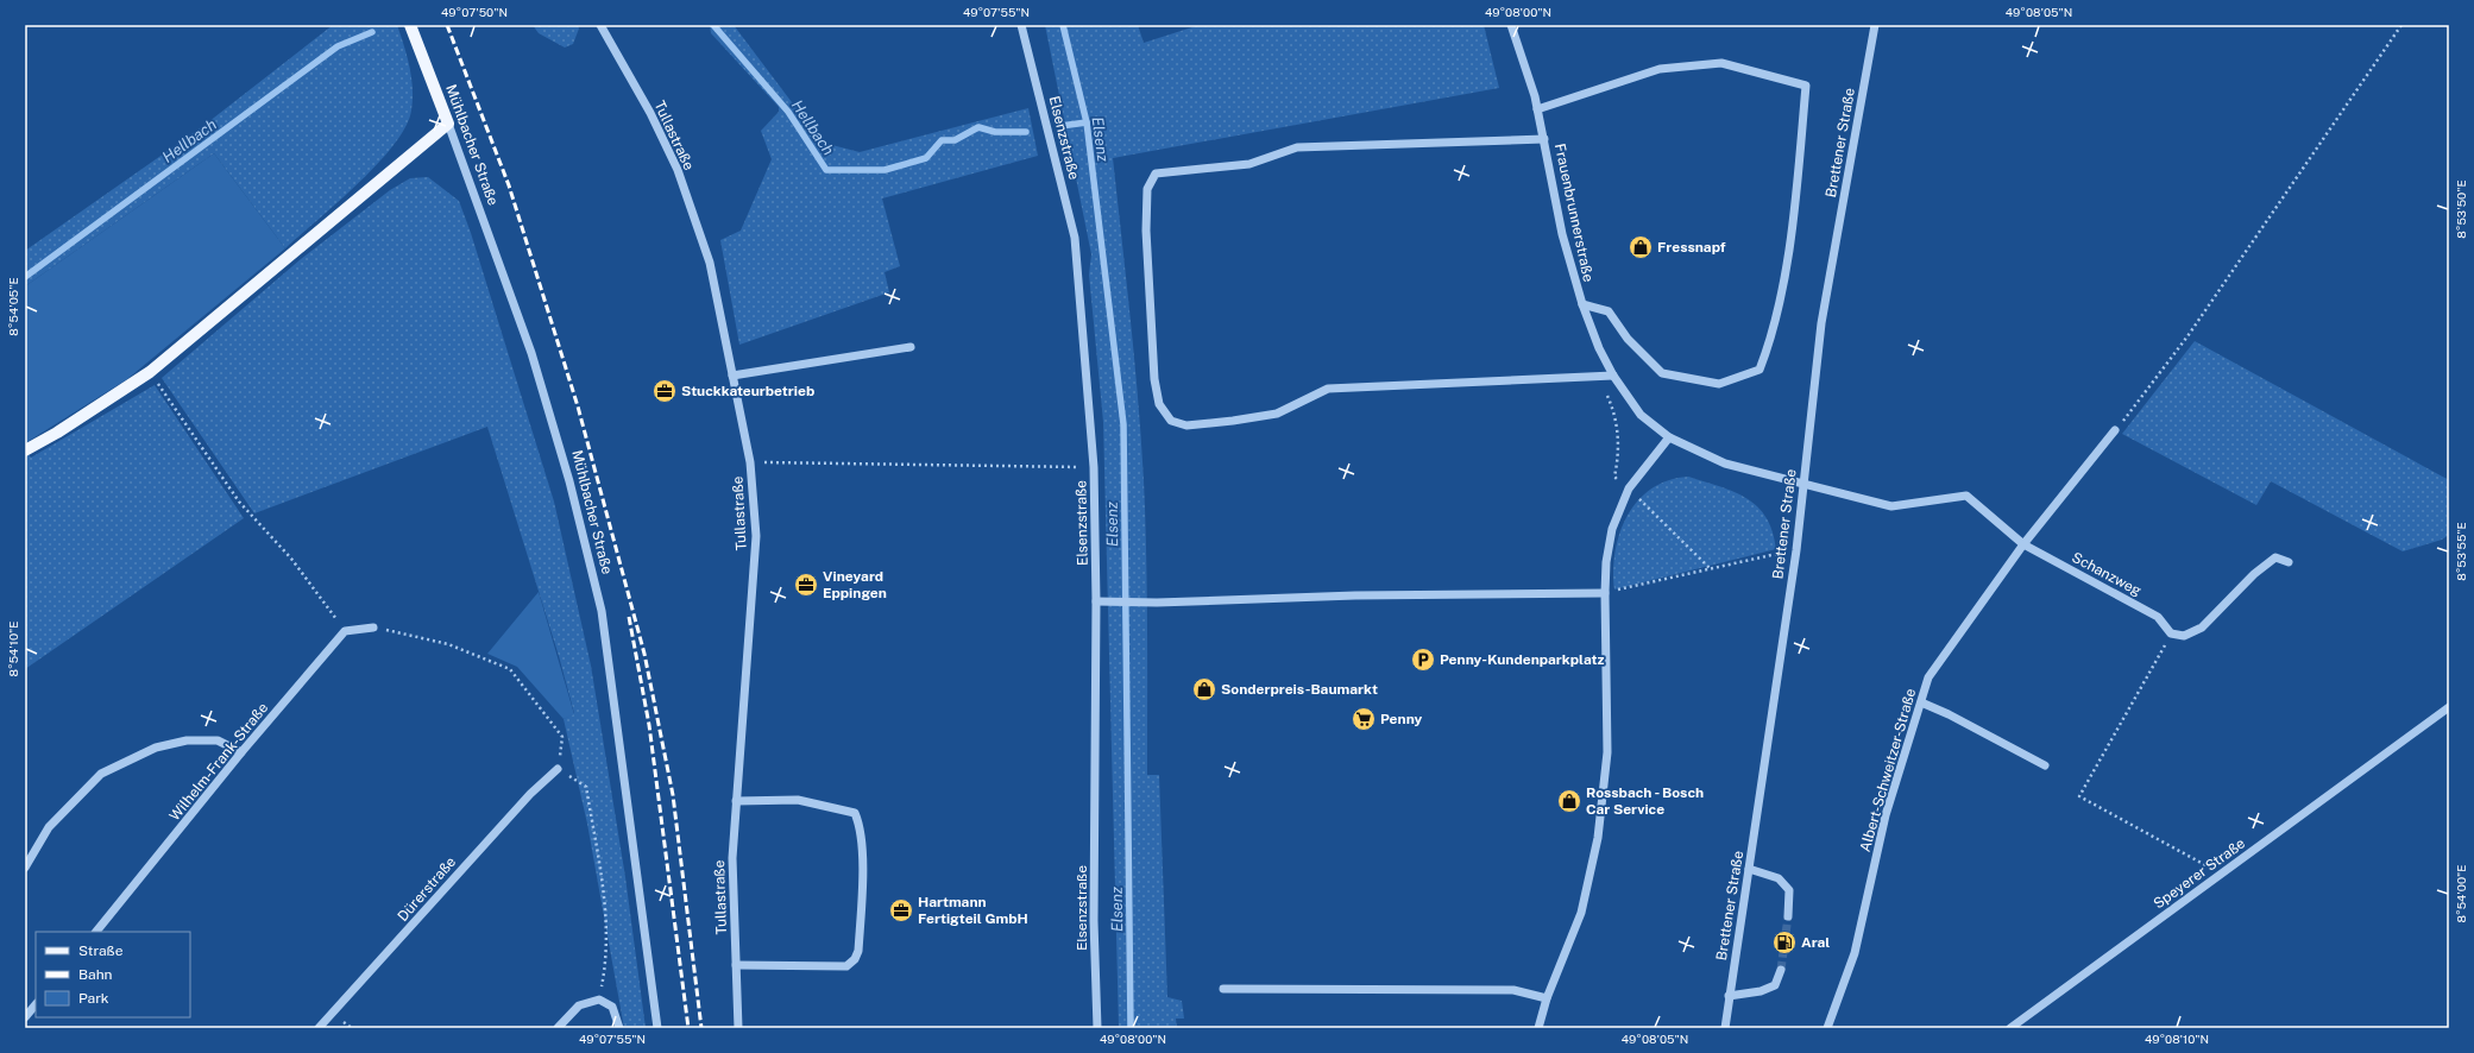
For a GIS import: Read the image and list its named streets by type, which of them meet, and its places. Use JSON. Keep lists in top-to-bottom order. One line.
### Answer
{"streets":{"main road":["Mühlbacher Straße"],"street":["Tullastraße","Elsenzstraße","Brettener Straße","Frauenbrunnerstraße","Schanzweg","Wilhelm-Frank-Straße","Albert-Schweitzer-Straße","Speyerer Straße","Dürerstraße"]},"crossings":[["Brettener Straße","Frauenbrunnerstraße"],["Schanzweg","Albert-Schweitzer-Straße"]],"water":["Hellbach","Elsenz"],"places":{"shop":["Fressnapf","Sonderpreis-Baumarkt","Rossbach - Bosch Car Service"],"office":["Stuckkateurbetrieb","Vineyard Eppingen","Hartmann Fertigteil GmbH"],"parking":["Penny-Kundenparkplatz"],"supermarket":["Penny"],"fuel station":["Aral"]},"legend":["Straße","Bahn","Park"],"coordinates":["49°07'50\"N","49°07'55\"N","49°08'00\"N","49°08'05\"N","8°53'50\"E","8°54'05\"E","8°53'55\"E","8°54'10\"E","8°54'00\"E","49°08'10\"N"]}
